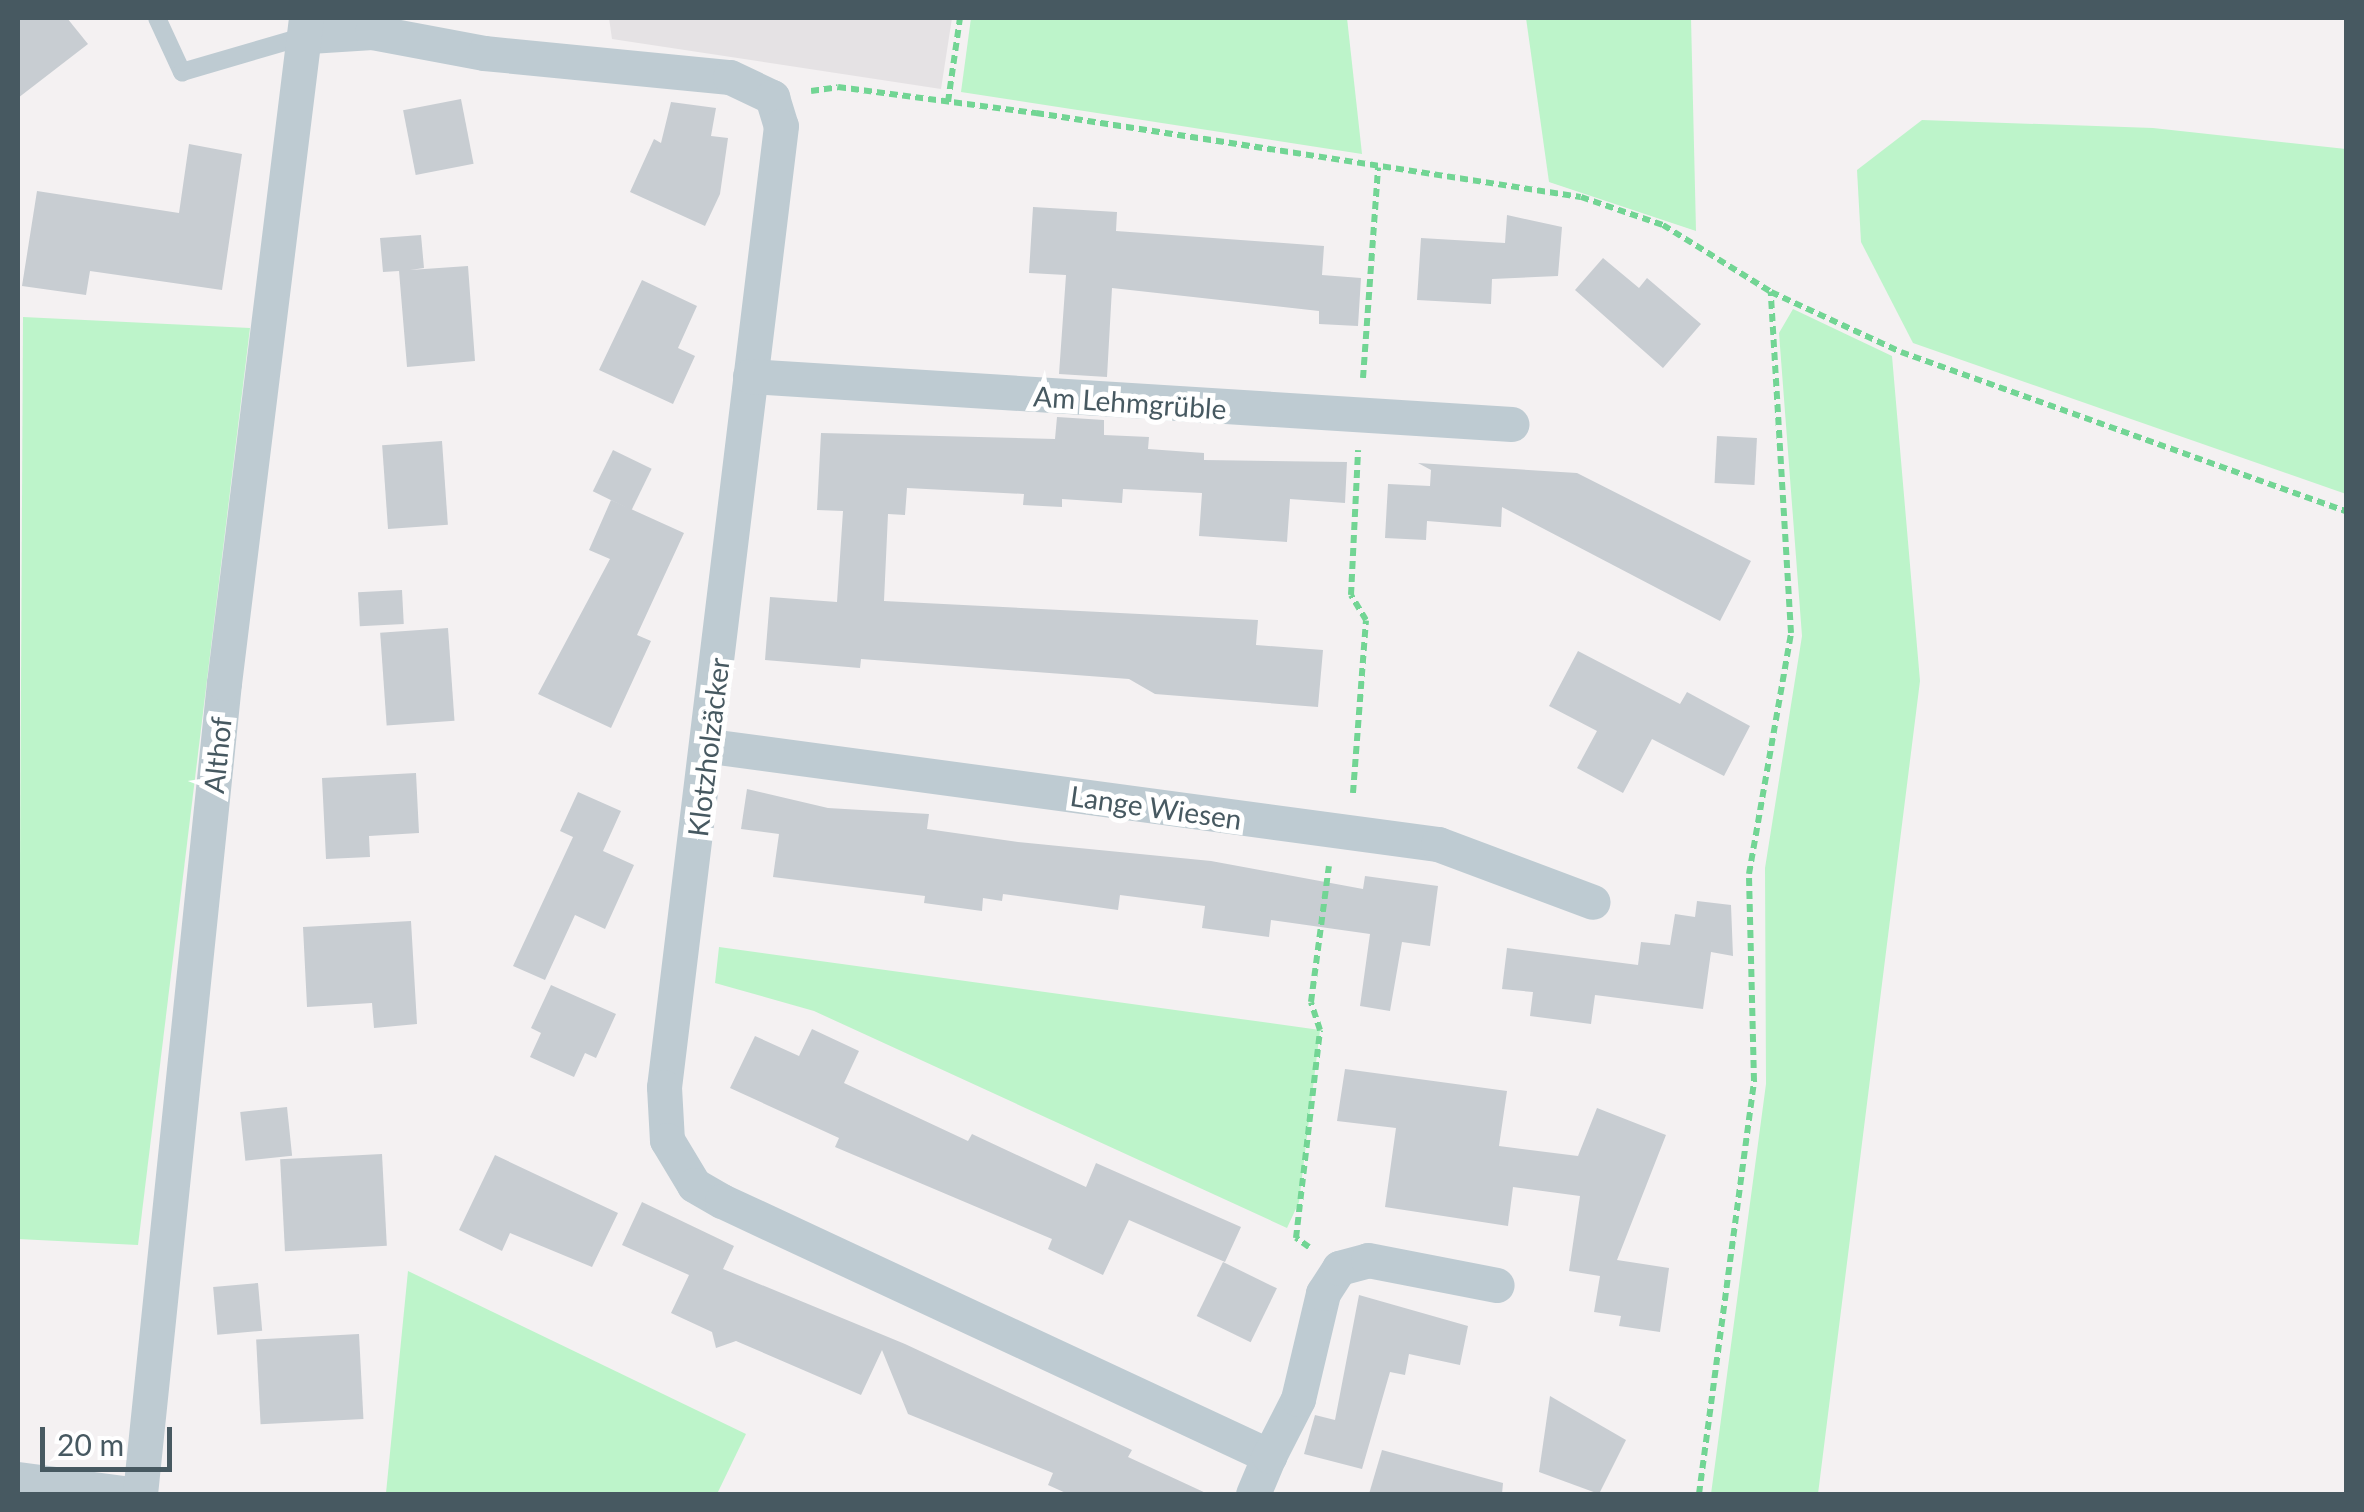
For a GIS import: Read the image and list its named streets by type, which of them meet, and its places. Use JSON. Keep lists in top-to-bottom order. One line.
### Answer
{"streets":{"street":["Am Lehmgrüble","Klotzholzäcker","Althof","Lange Wiesen"]},"crossings":[["Am Lehmgrüble","Klotzholzäcker"],["Klotzholzäcker","Lange Wiesen"]],"scale_bar":"20 m"}
